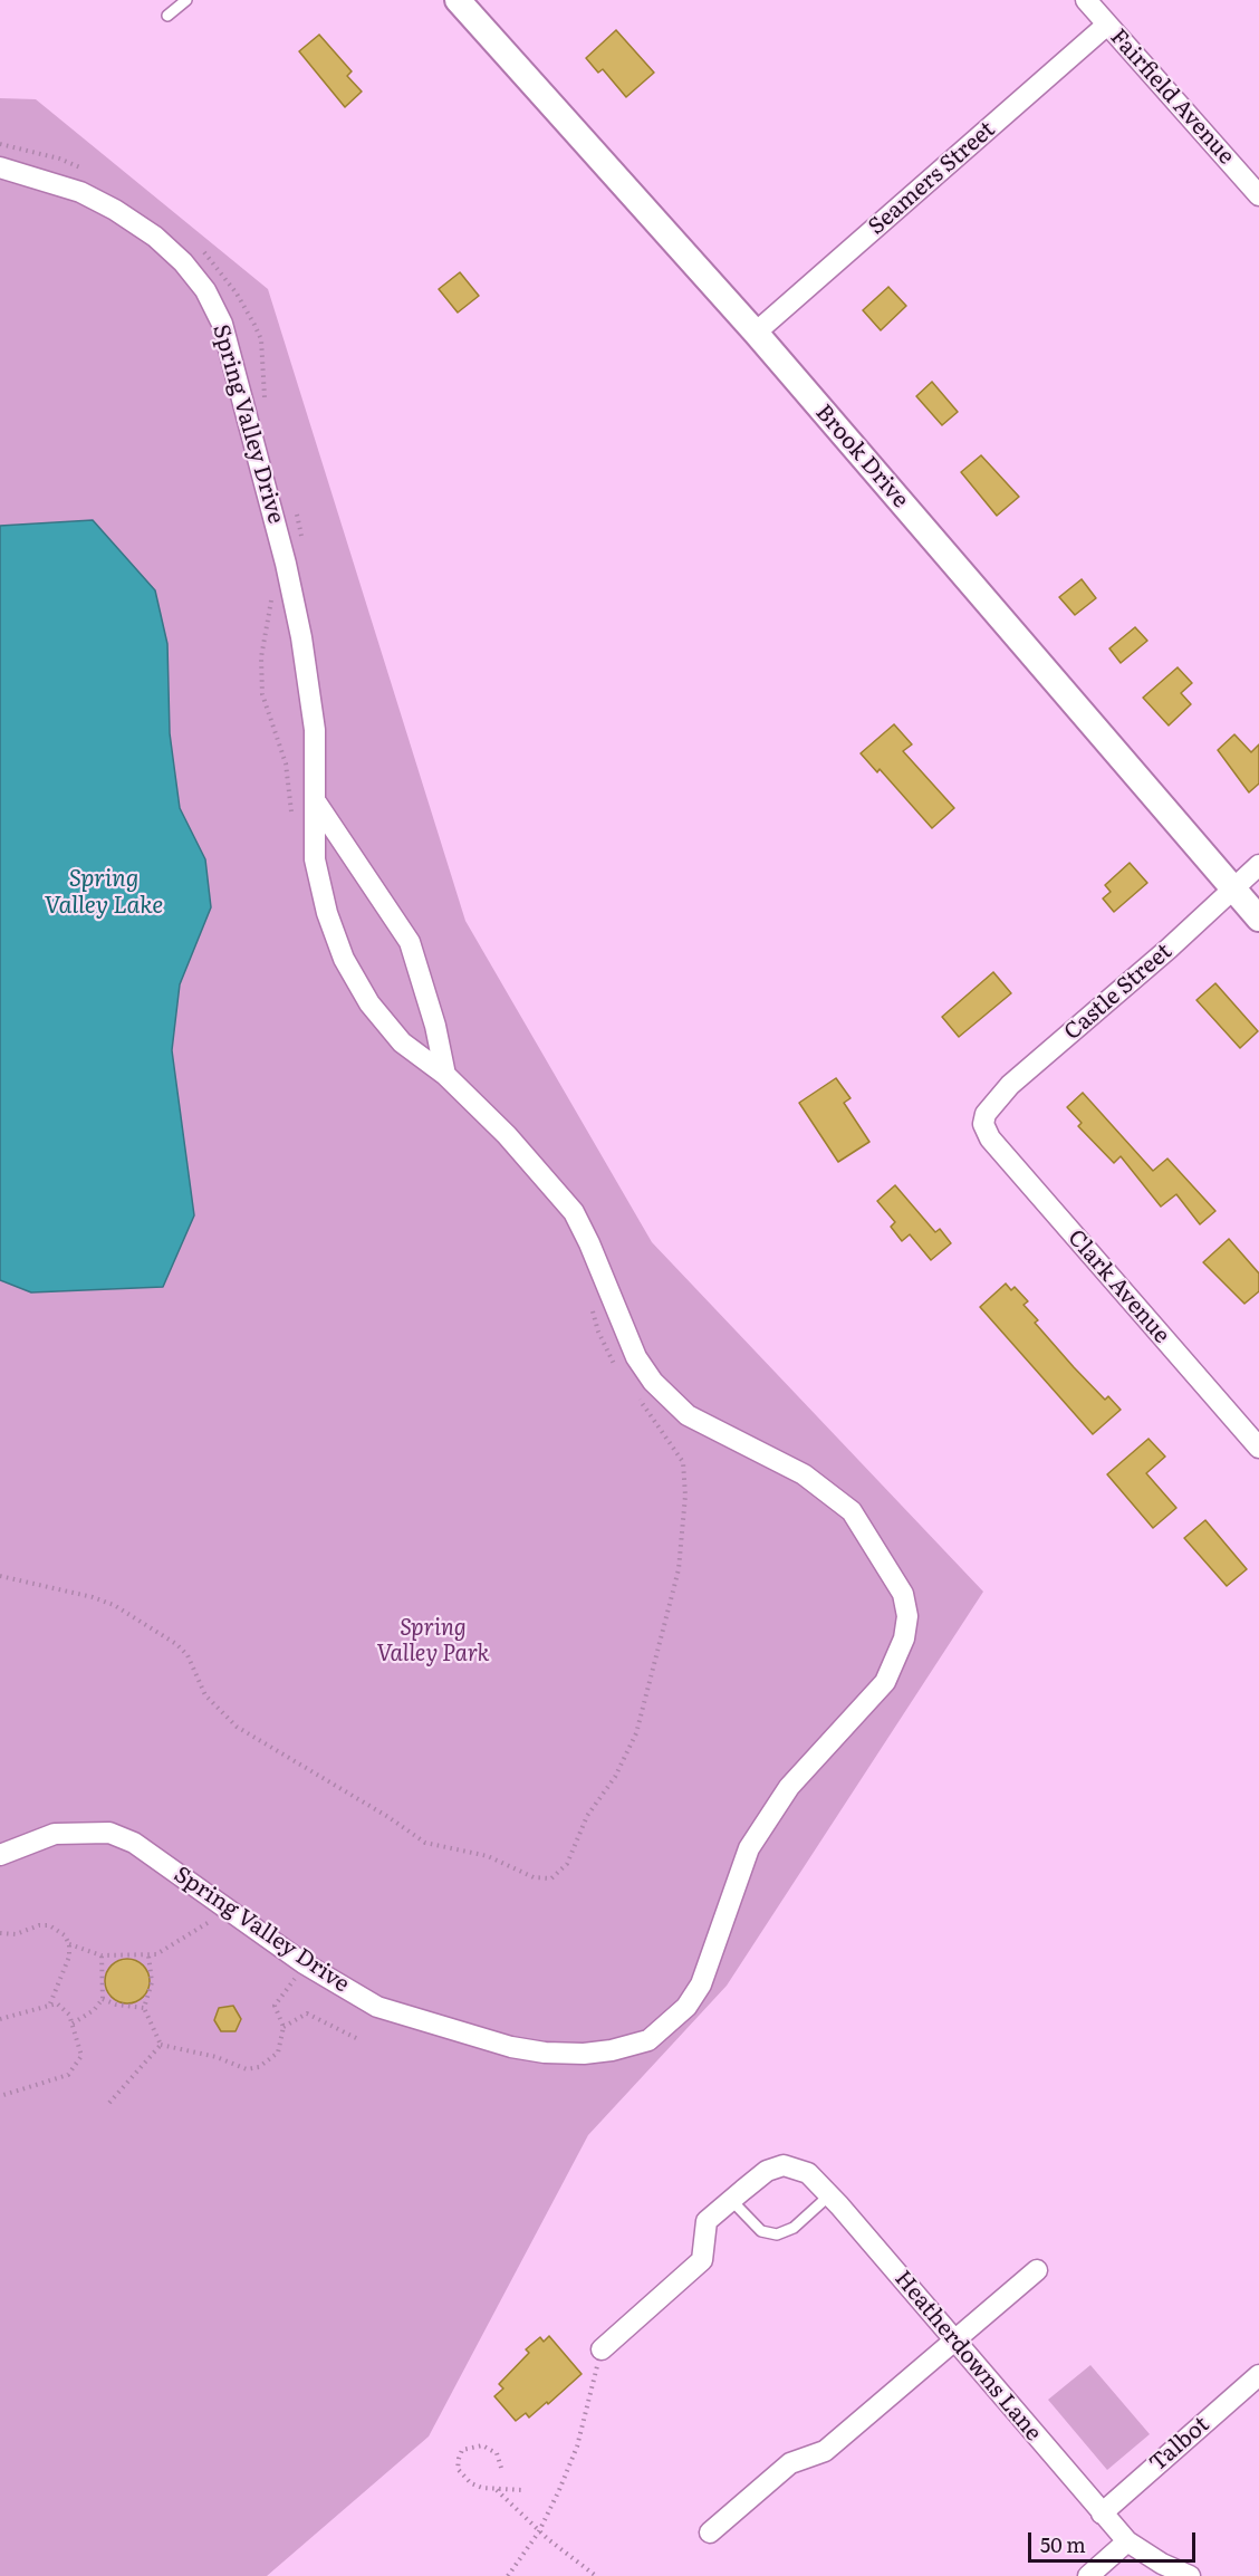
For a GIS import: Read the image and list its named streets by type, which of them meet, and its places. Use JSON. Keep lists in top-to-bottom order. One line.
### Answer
{"streets":{"street":["Fairfield Avenue","Seamers Street","Spring Valley Drive","Brook Drive","Castle Street","Clark Avenue","Heatherdowns Lane","Talbot"]},"crossings":[["Fairfield Avenue","Seamers Street"],["Seamers Street","Brook Drive"],["Brook Drive","Castle Street"],["Castle Street","Clark Avenue"],["Heatherdowns Lane","Talbot"]],"water":["Spring Valley Lake"],"parks":["Spring Valley Park"],"scale_bar":"50 m"}
